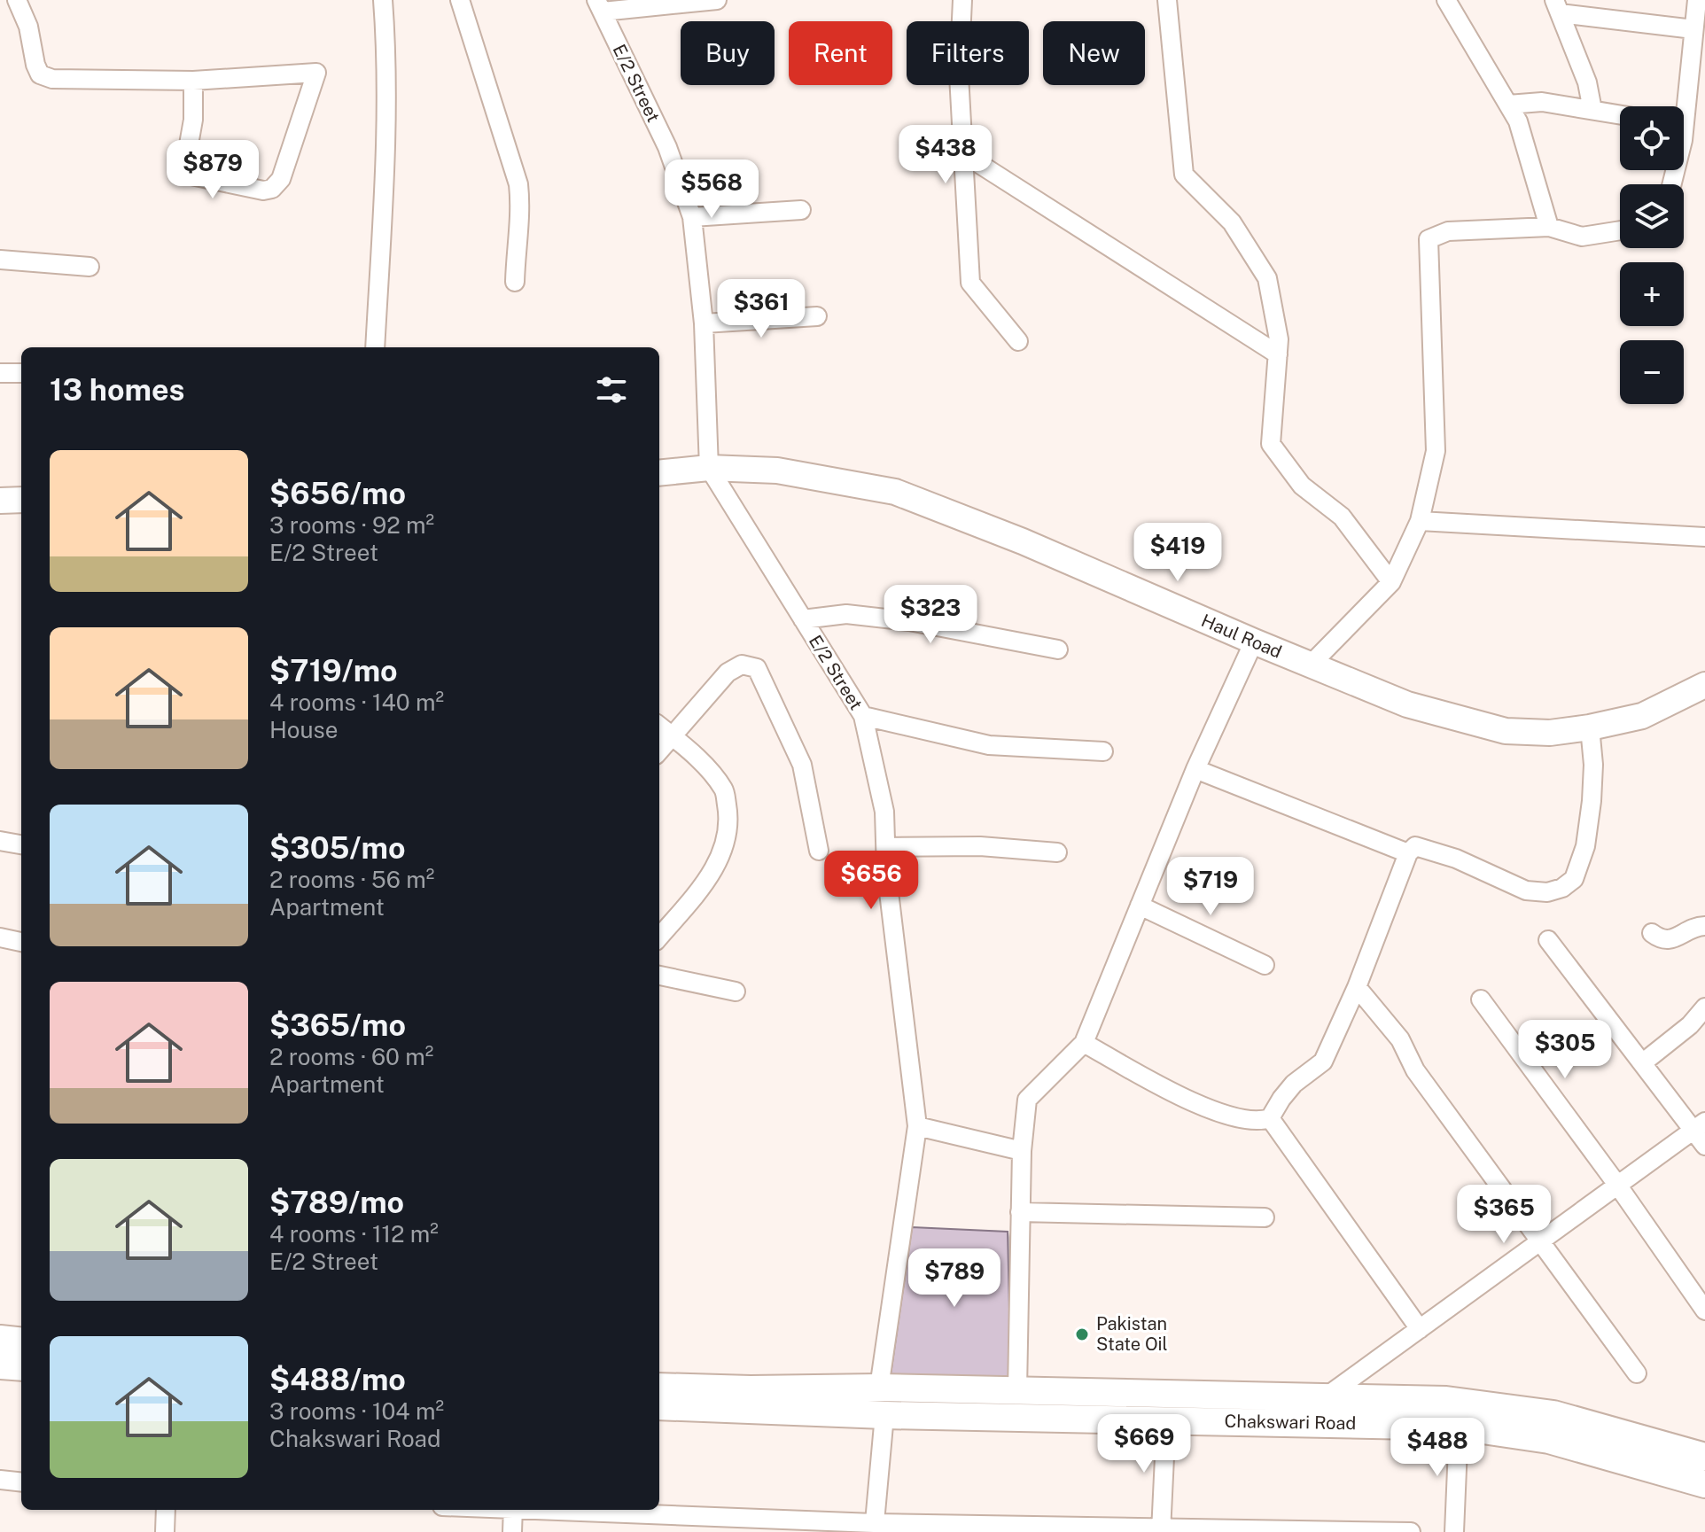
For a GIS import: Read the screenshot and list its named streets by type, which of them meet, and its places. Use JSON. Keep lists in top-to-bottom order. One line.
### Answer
{"streets":{"main road":["Haul Road","Chakswari Road"],"street":["E/2 Street"]},"crossings":[["E/2 Street","Haul Road"],["E/2 Street","Chakswari Road"]],"places":["Pakistan State Oil"],"page":{"chip":["Buy","Rent","Filters","New"],"map_buttons":["+","−"],"price":["$438","$879","$568","$361","$419","$323","$656","$719","$305","$365","$789","$669","$488"],"heading":"13 homes","list":[{"name":"$656/mo","note":"3 rooms · 92 m² · E/2 Street"},{"name":"$719/mo","note":"4 rooms · 140 m² · House"},{"name":"$305/mo","note":"2 rooms · 56 m² · Apartment"},{"name":"$365/mo","note":"2 rooms · 60 m² · Apartment"},{"name":"$789/mo","note":"4 rooms · 112 m² · E/2 Street"},{"name":"$488/mo","note":"3 rooms · 104 m² · Chakswari Road"}]}}
